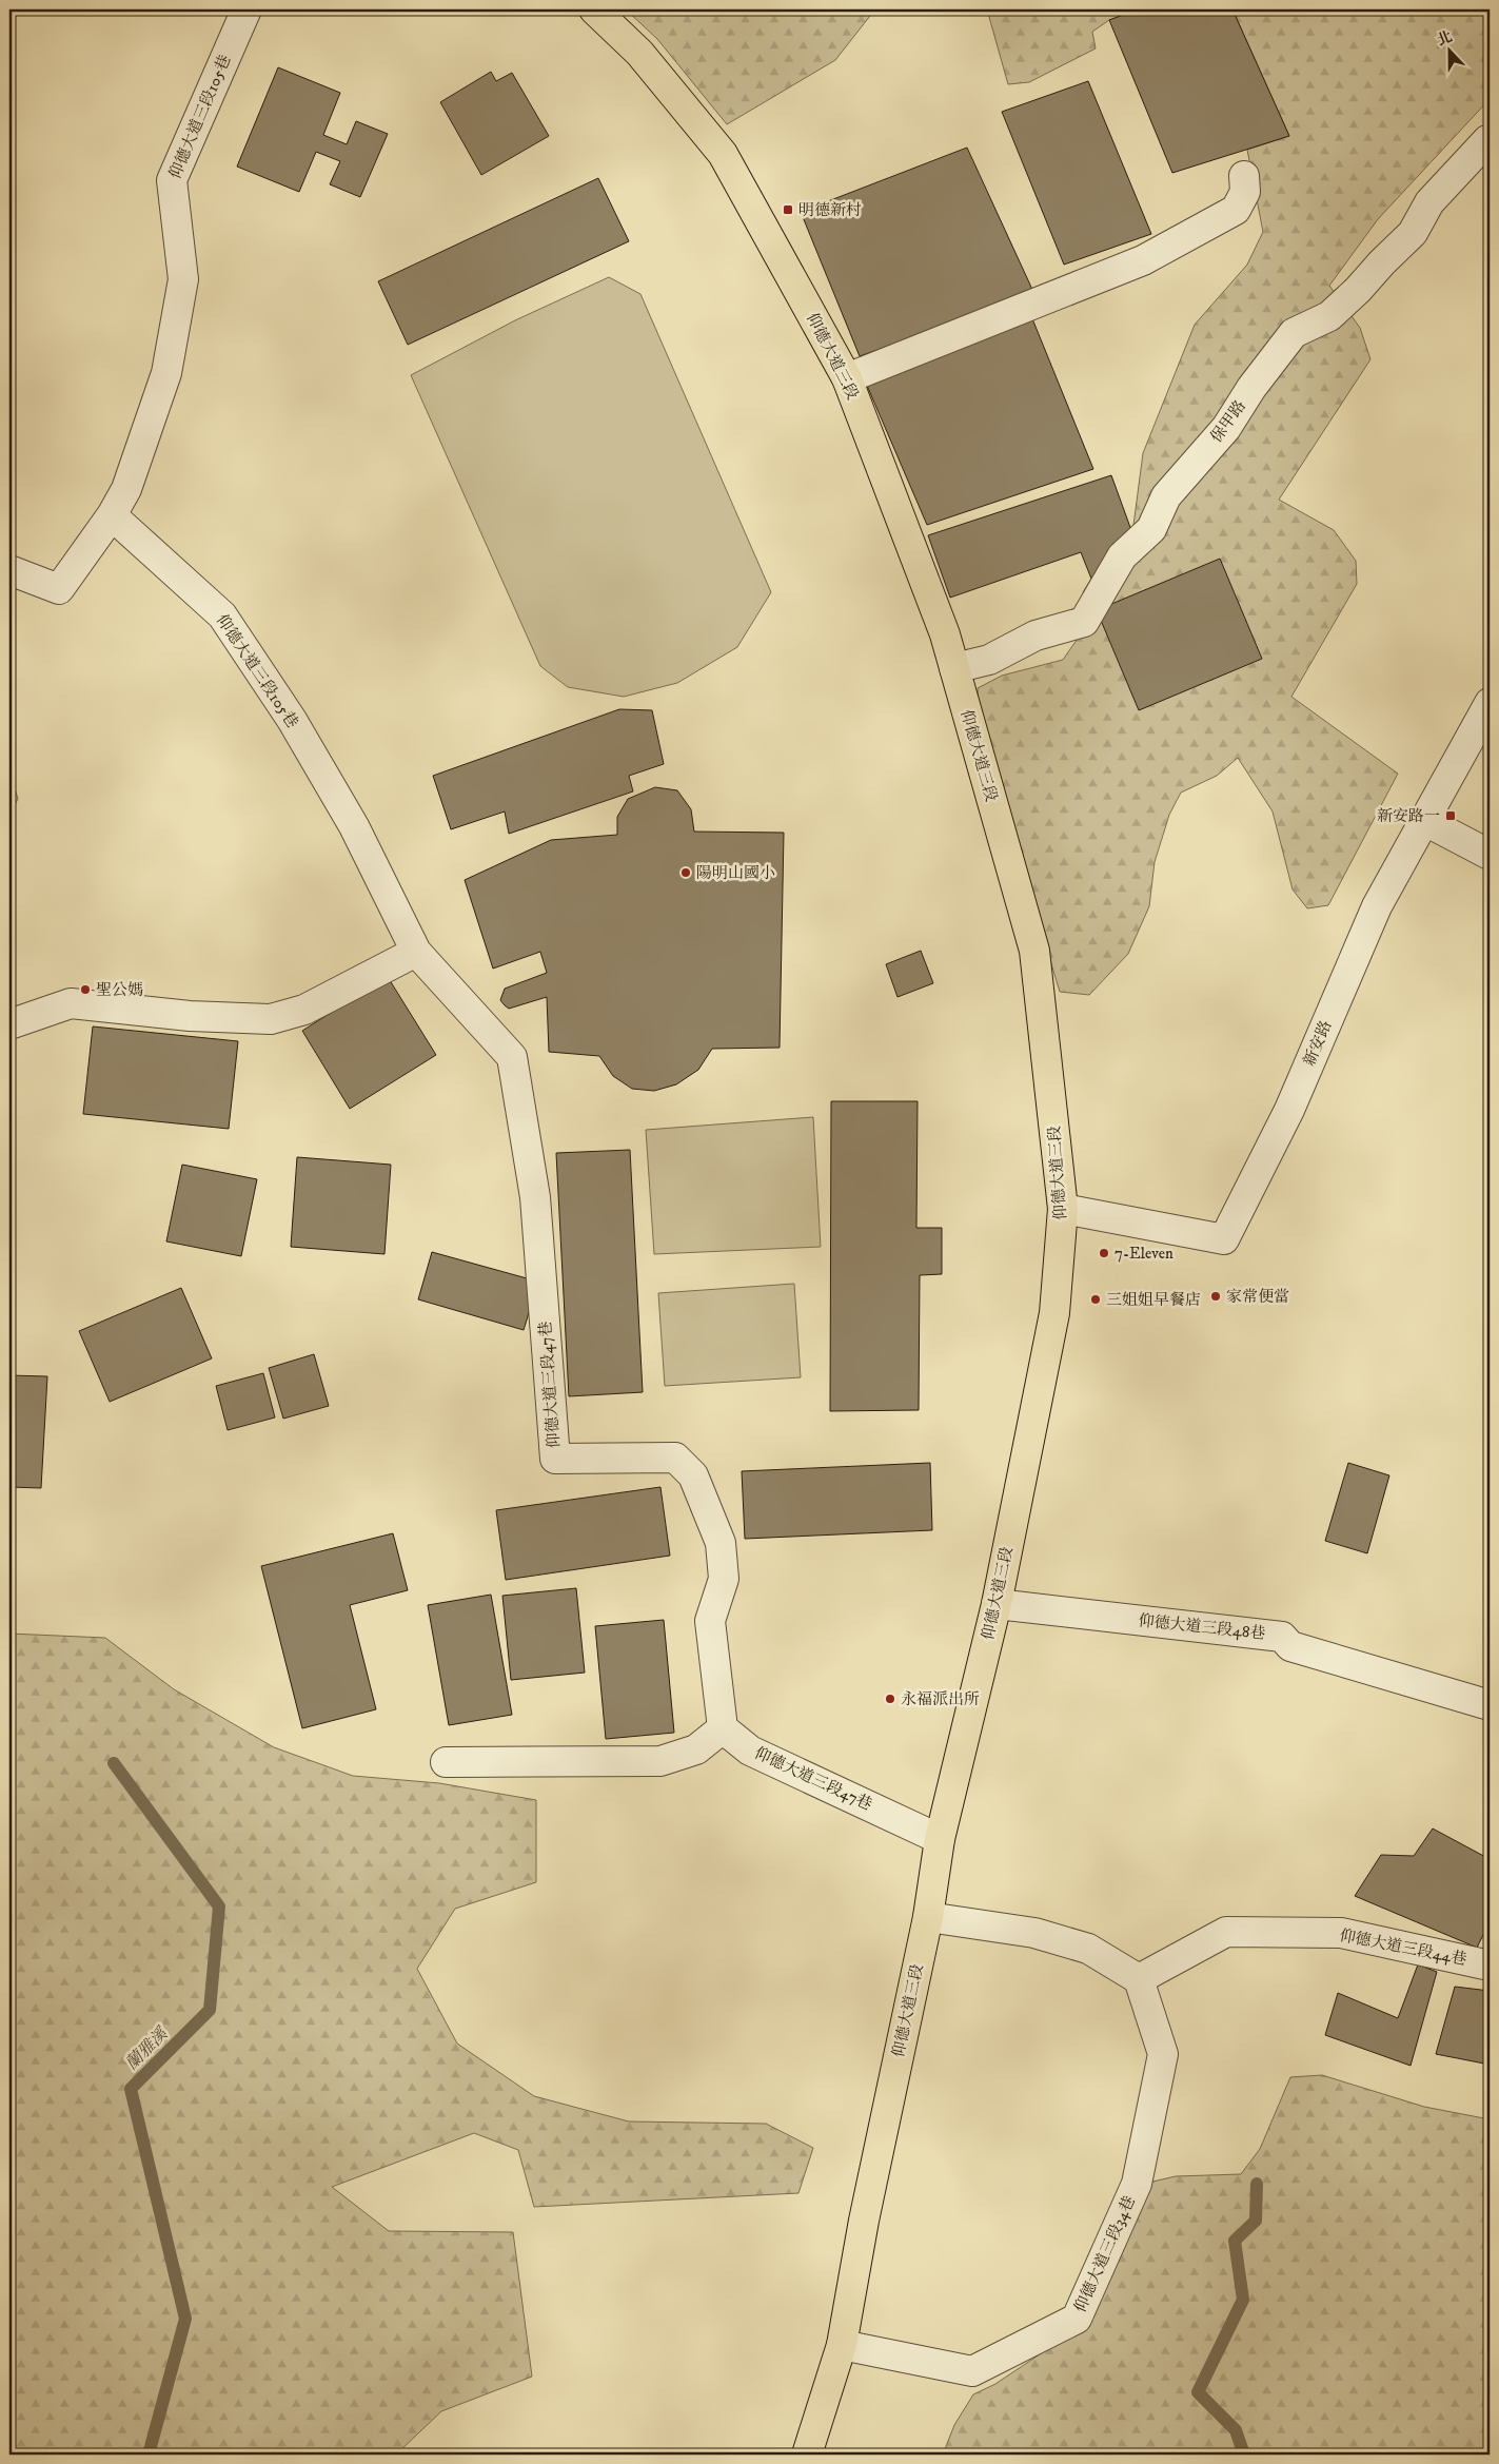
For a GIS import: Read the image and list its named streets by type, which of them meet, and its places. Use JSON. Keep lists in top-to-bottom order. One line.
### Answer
{"streets":{"main road":["仰德大道三段"],"street":["仰德大道三段105巷","保甲路","新安路","仰德大道三段47巷","仰德大道三段48巷","仰德大道三段44巷","仰德大道三段34巷"]},"crossings":[["仰德大道三段105巷","仰德大道三段47巷"],["仰德大道三段","保甲路"],["仰德大道三段","新安路"],["仰德大道三段","仰德大道三段47巷"],["仰德大道三段","仰德大道三段48巷"],["仰德大道三段","仰德大道三段34巷"],["仰德大道三段44巷","仰德大道三段34巷"]],"water":["蘭雅溪"],"places":{"transit":["明德新村","新安路一"],"other":["陽明山國小","聖公媽","7-Eleven","家常便當","三姐姐早餐店","永福派出所"]},"north":"top"}
